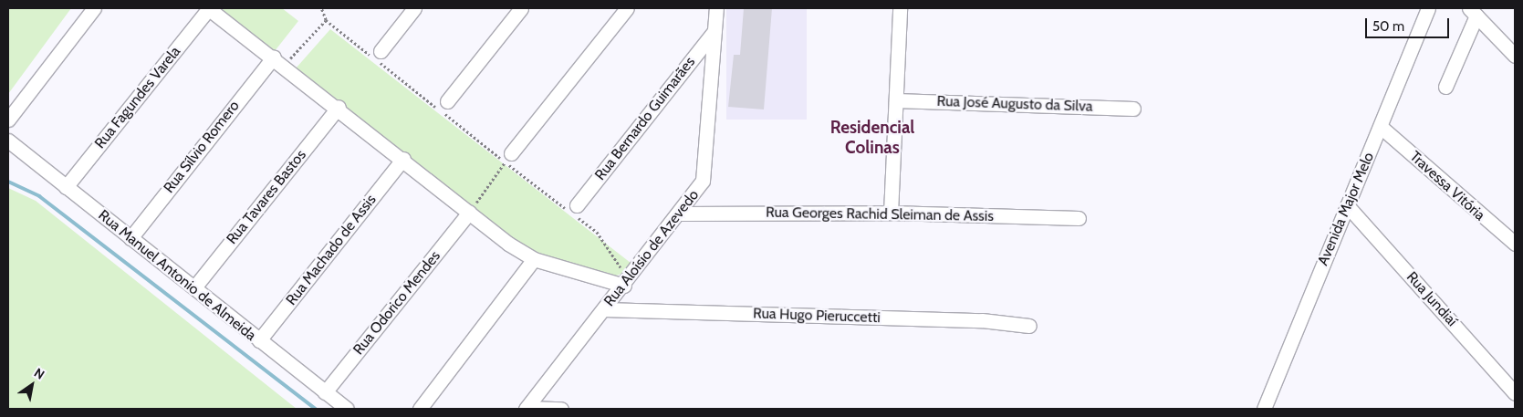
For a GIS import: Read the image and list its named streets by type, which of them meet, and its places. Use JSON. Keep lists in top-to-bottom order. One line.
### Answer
{"streets":{"street":["Rua Fagundes Varela","Rua José Augusto da Silva","Rua Bernardo Guimarães","Rua Sílvio Romero","Travessa Vitória","Rua Tavares Bastos","Avenida Major Melo","Rua Georges Rachid Sleiman de Assis","Rua Aloísio de Azevedo","Rua Machado de Assis","Rua Manuel Antonio de Almeida","Rua Jundiaí","Rua Odorico Mendes","Rua Hugo Pieruccetti"]},"crossings":[["Rua Fagundes Varela","Rua Manuel Antonio de Almeida"],["Rua Bernardo Guimarães","Rua Aloísio de Azevedo"],["Rua Sílvio Romero","Rua Manuel Antonio de Almeida"],["Travessa Vitória","Avenida Major Melo"],["Rua Tavares Bastos","Rua Manuel Antonio de Almeida"],["Avenida Major Melo","Rua Jundiaí"],["Rua Georges Rachid Sleiman de Assis","Rua Aloísio de Azevedo"],["Rua Aloísio de Azevedo","Rua Hugo Pieruccetti"],["Rua Machado de Assis","Rua Manuel Antonio de Almeida"],["Rua Manuel Antonio de Almeida","Rua Odorico Mendes"]],"districts":["Residencial Colinas"],"scale_bar":"50 m","north":"top right"}
